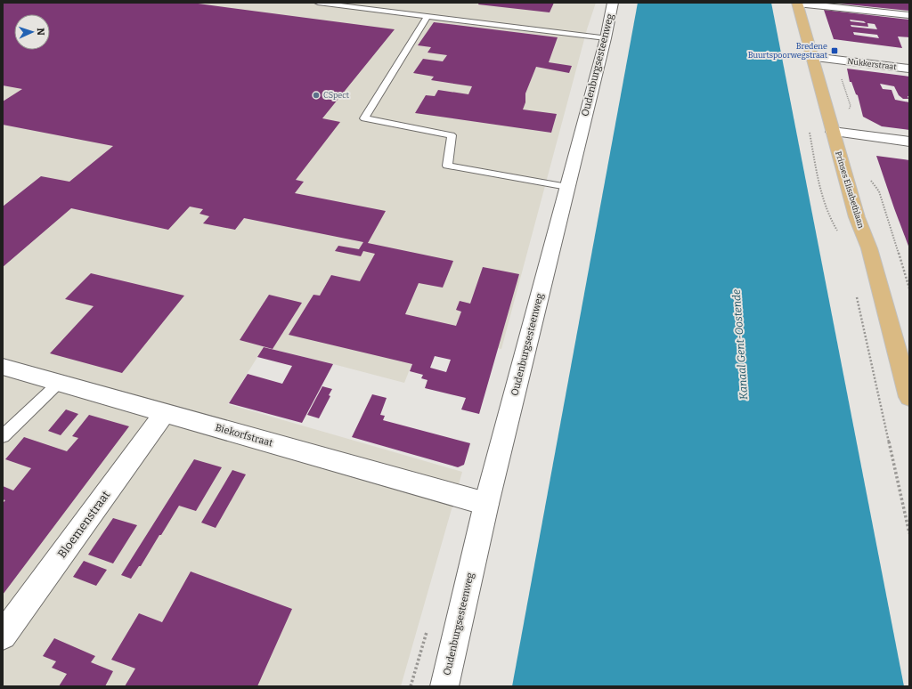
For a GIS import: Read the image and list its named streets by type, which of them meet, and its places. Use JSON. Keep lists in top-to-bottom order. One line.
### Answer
{"streets":{"main road":["Prinses Elisabethlaan"],"street":["Nukkerstraat","Oudenburgsesteenweg","Biekorfstraat","Bloemenstraat"]},"crossings":[["Nukkerstraat","Prinses Elisabethlaan"],["Oudenburgsesteenweg","Biekorfstraat"],["Biekorfstraat","Bloemenstraat"]],"water":["Kanaal Gent-Oostende"],"places":{"transit":["Bredene Buurtspoorwegstraat"],"other":["CSpect"]},"north":"right"}
